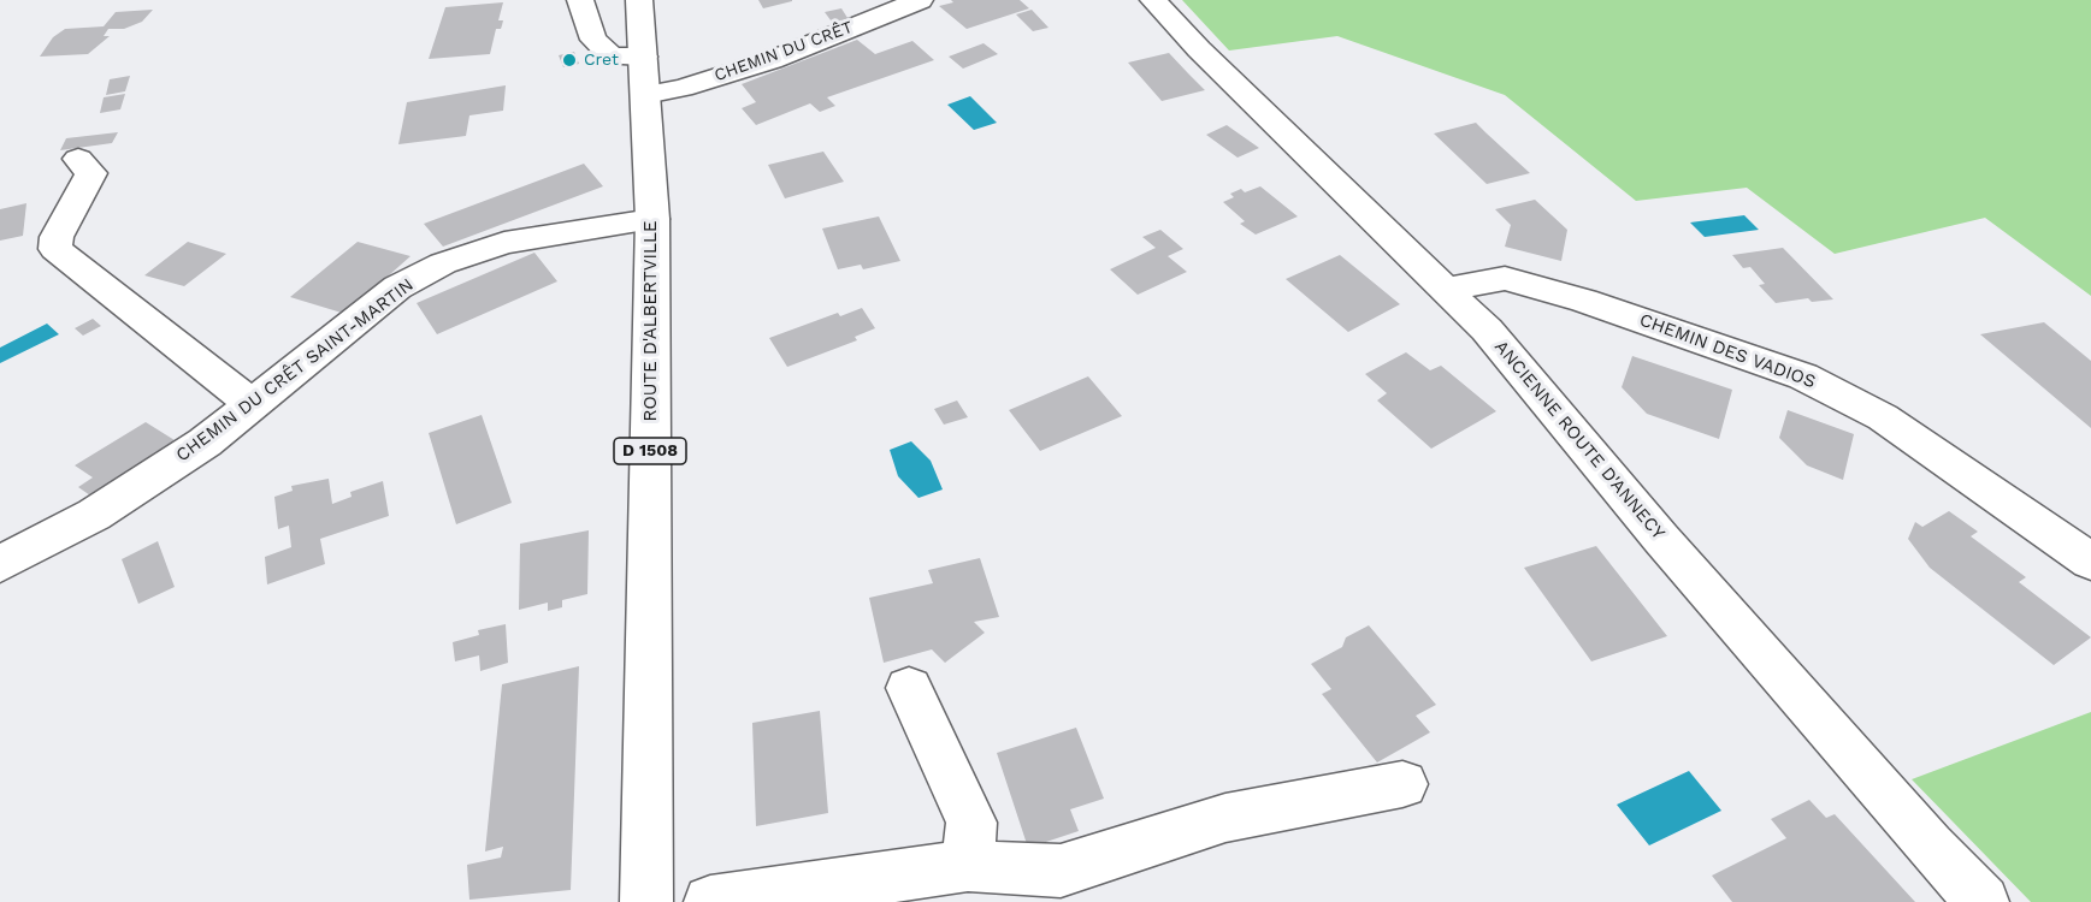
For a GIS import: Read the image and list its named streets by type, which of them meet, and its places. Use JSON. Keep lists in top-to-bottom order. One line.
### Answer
{"streets":{"street":["CHEMIN DU CRÊT","ROUTE D'ALBERTVILLE","CHEMIN DES VADIOS","CHEMIN DU CRÊT SAINT-MARTIN","ANCIENNE ROUTE D'ANNECY","D 1508"]},"crossings":[["CHEMIN DU CRÊT","ROUTE D'ALBERTVILLE"],["ROUTE D'ALBERTVILLE","CHEMIN DU CRÊT SAINT-MARTIN"],["CHEMIN DES VADIOS","ANCIENNE ROUTE D'ANNECY"]],"places":["Cret"]}
